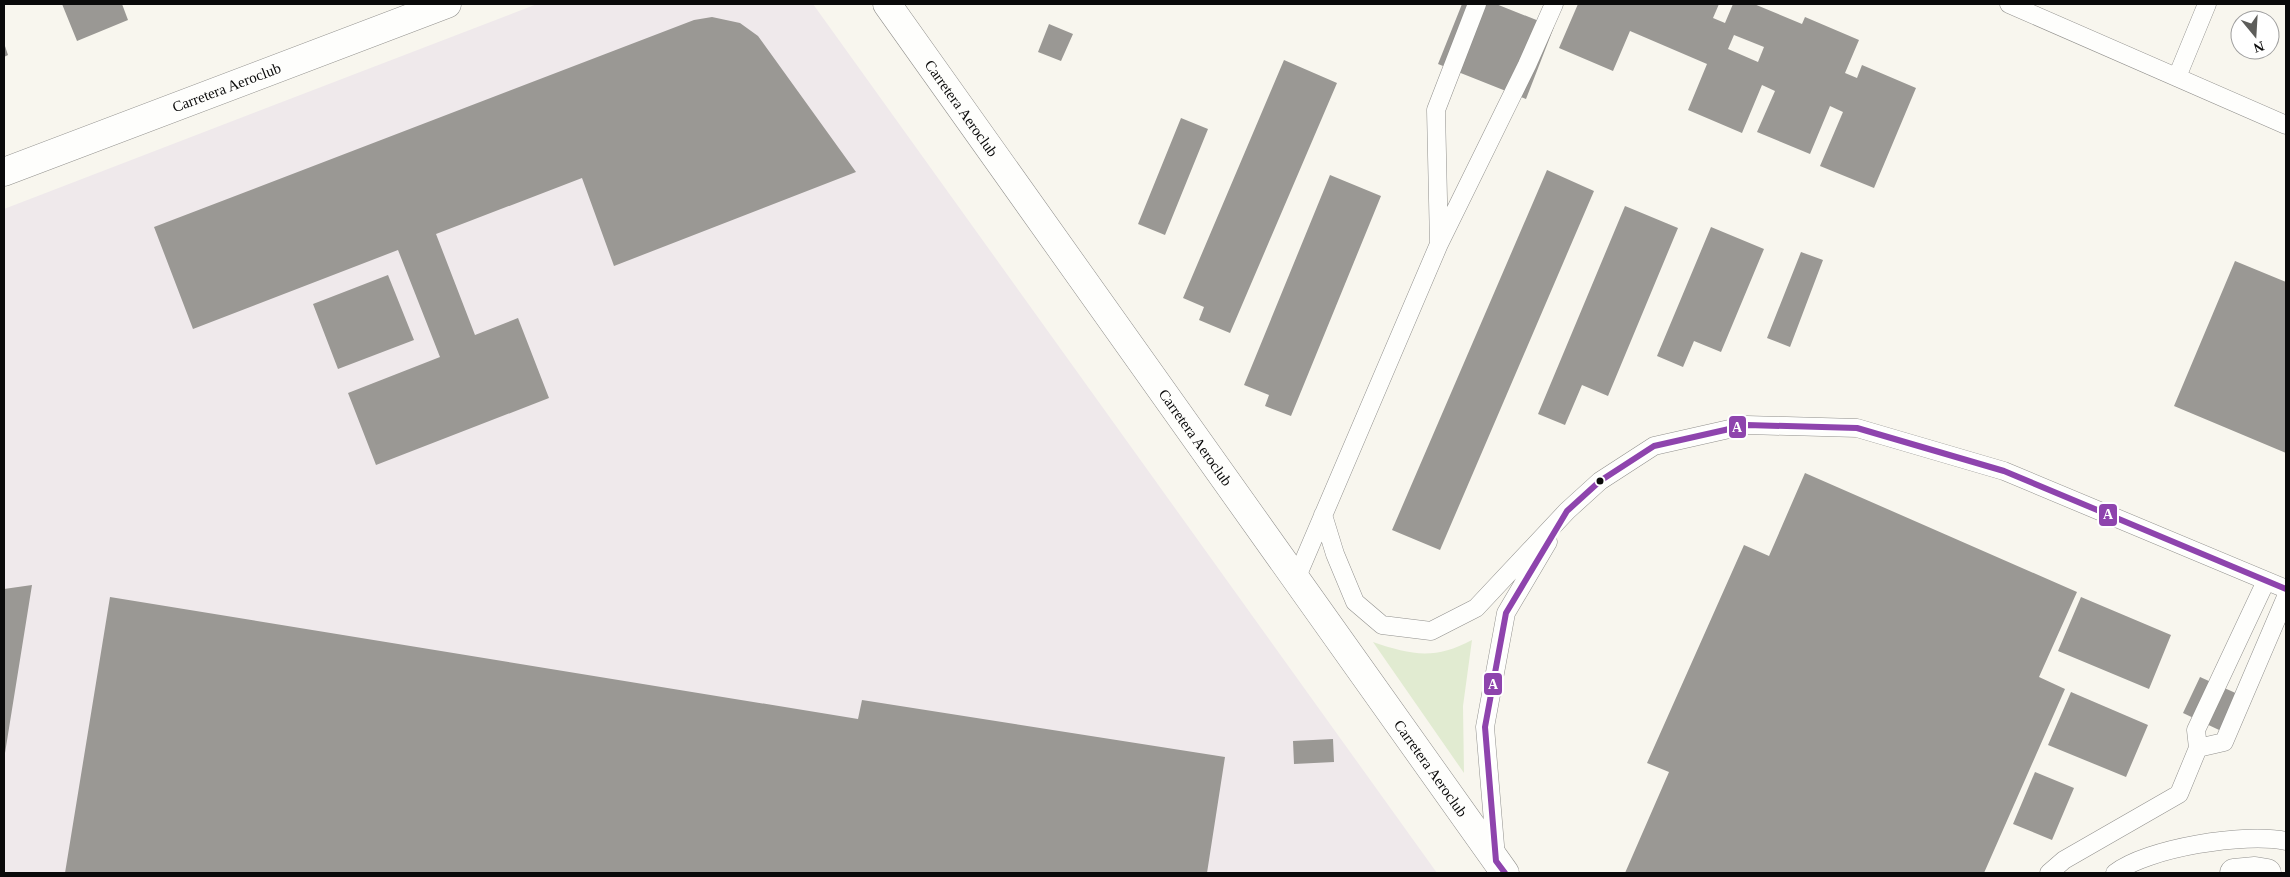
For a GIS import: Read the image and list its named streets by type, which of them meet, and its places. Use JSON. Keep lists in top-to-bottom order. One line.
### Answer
{"streets":{"street":["Carretera Aeroclub"]},"lines":["transit line A"],"north":"bottom"}
